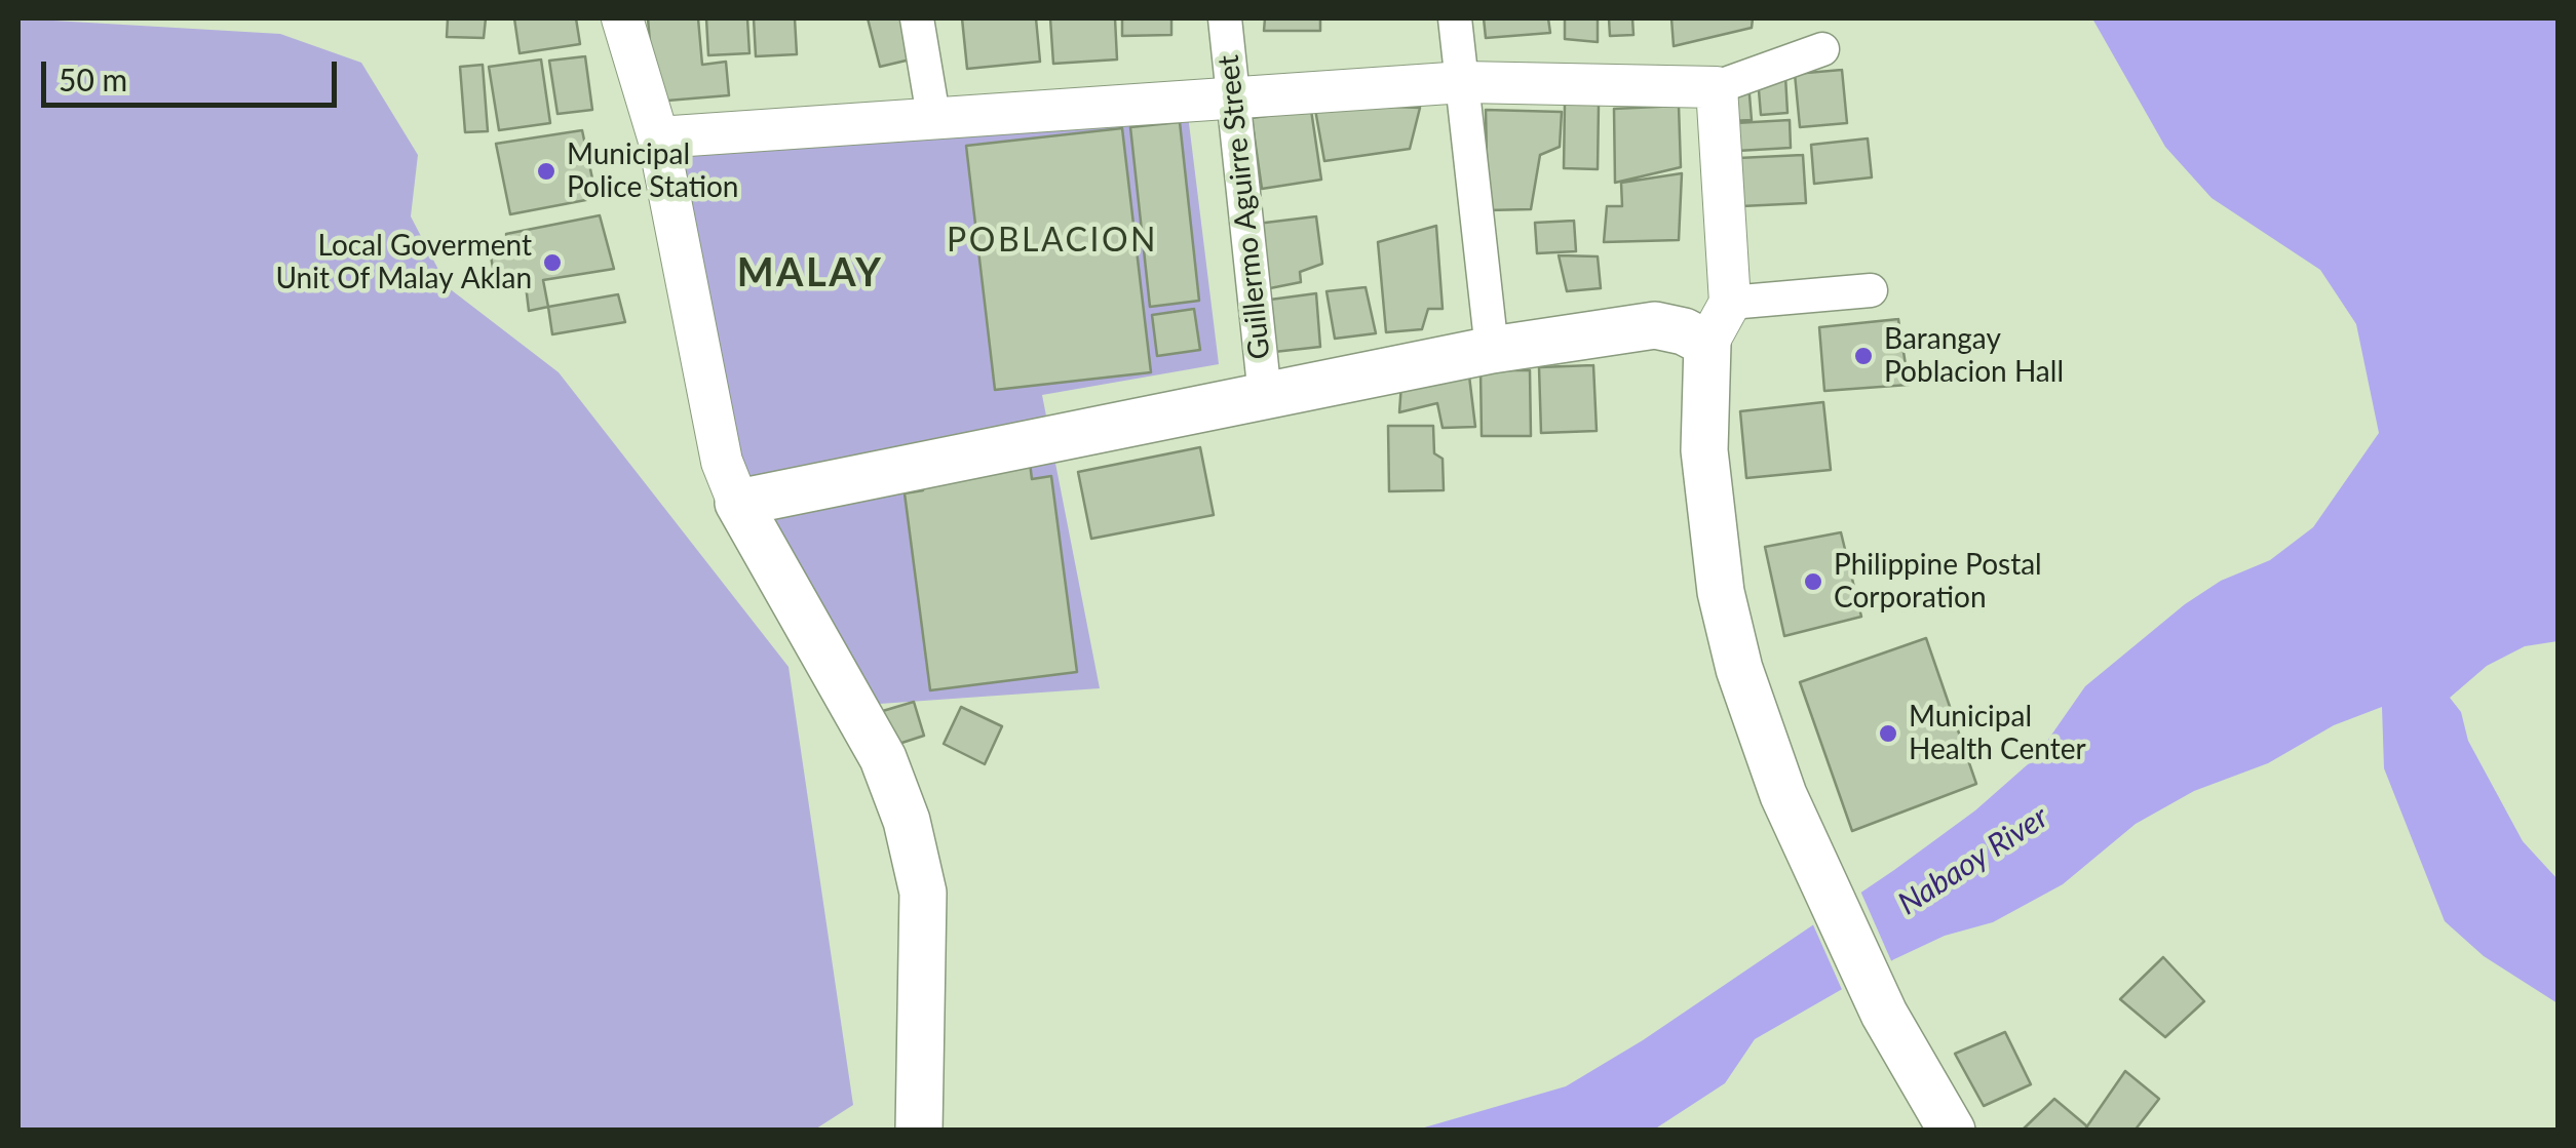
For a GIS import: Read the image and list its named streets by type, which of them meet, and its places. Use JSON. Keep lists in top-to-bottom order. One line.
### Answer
{"streets":{"street":["Guillermo Aguirre Street"]},"districts":["POBLACION","MALAY"],"water":["Nabaoy River"],"places":["Municipal Police Station","Local Goverment Unit Of Malay Aklan","Barangay Poblacion Hall","Philippine Postal Corporation","Municipal Health Center"],"scale_bar":"50 m"}
